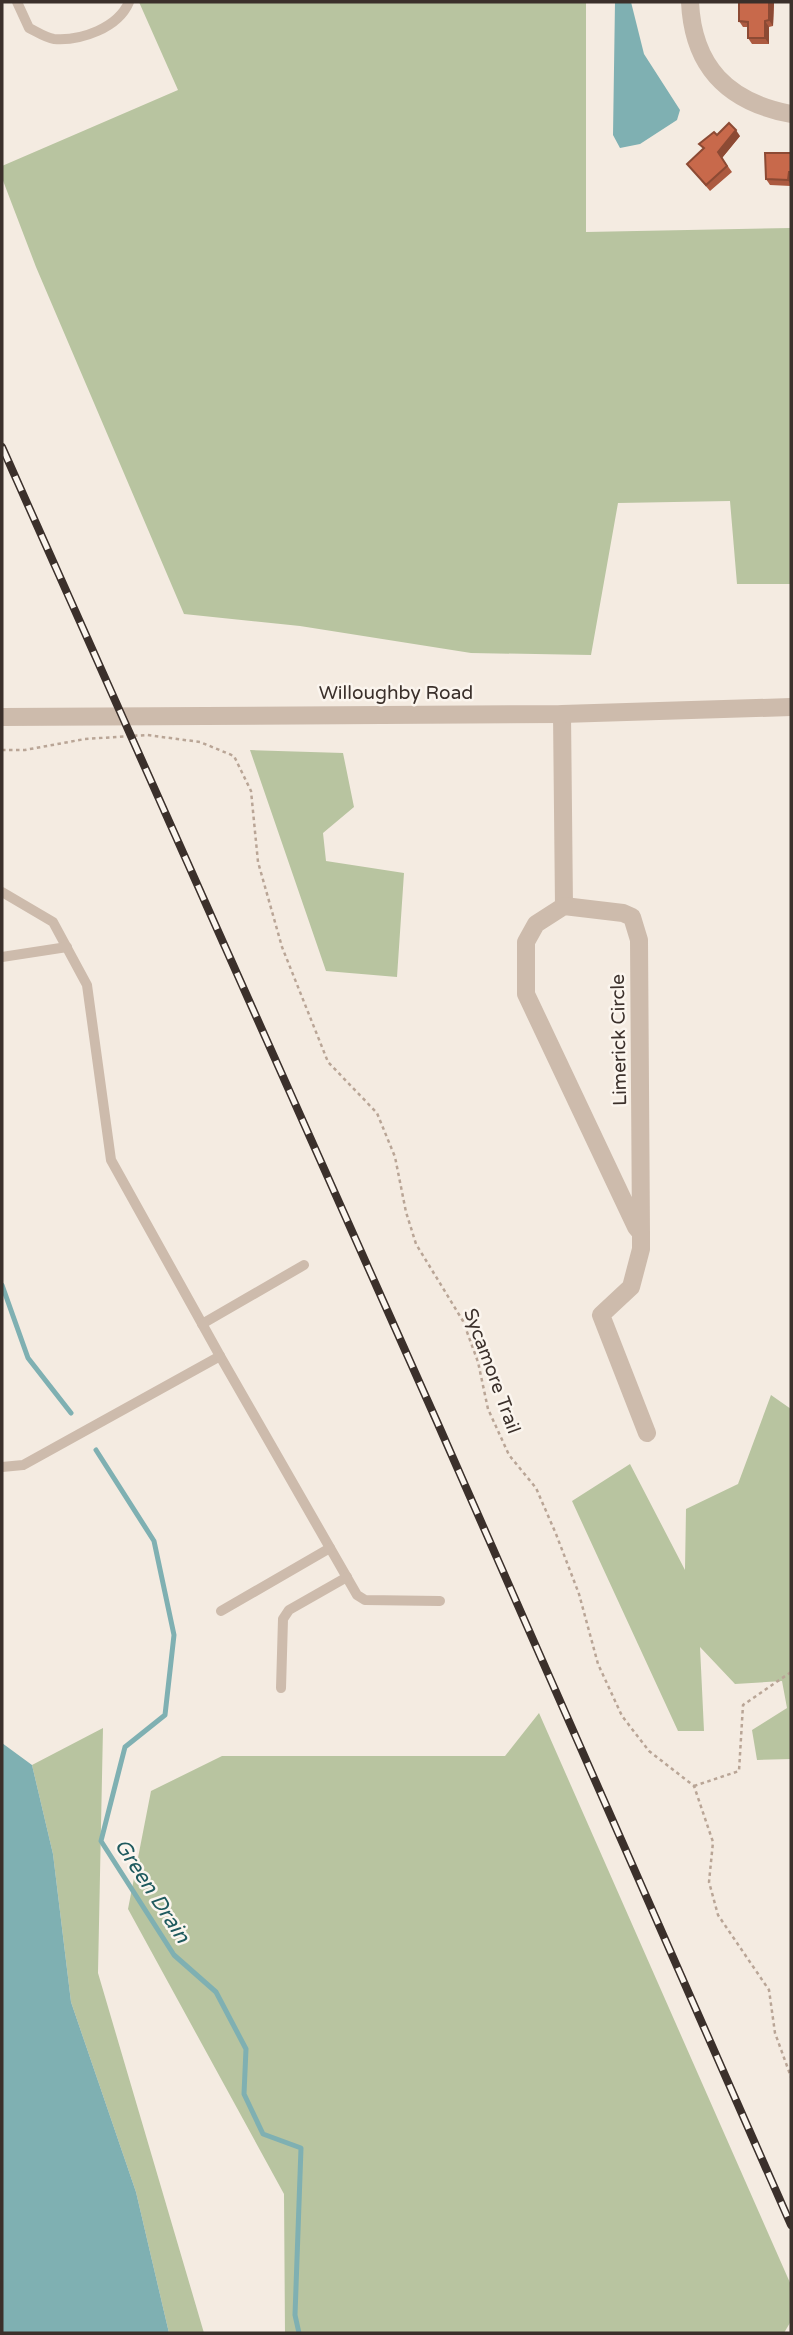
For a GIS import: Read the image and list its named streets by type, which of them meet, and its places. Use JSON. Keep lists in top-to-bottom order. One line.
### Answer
{"streets":{"street":["Willoughby Road","Limerick Circle"],"path":["Sycamore Trail"]},"water":["Green Drain"]}
